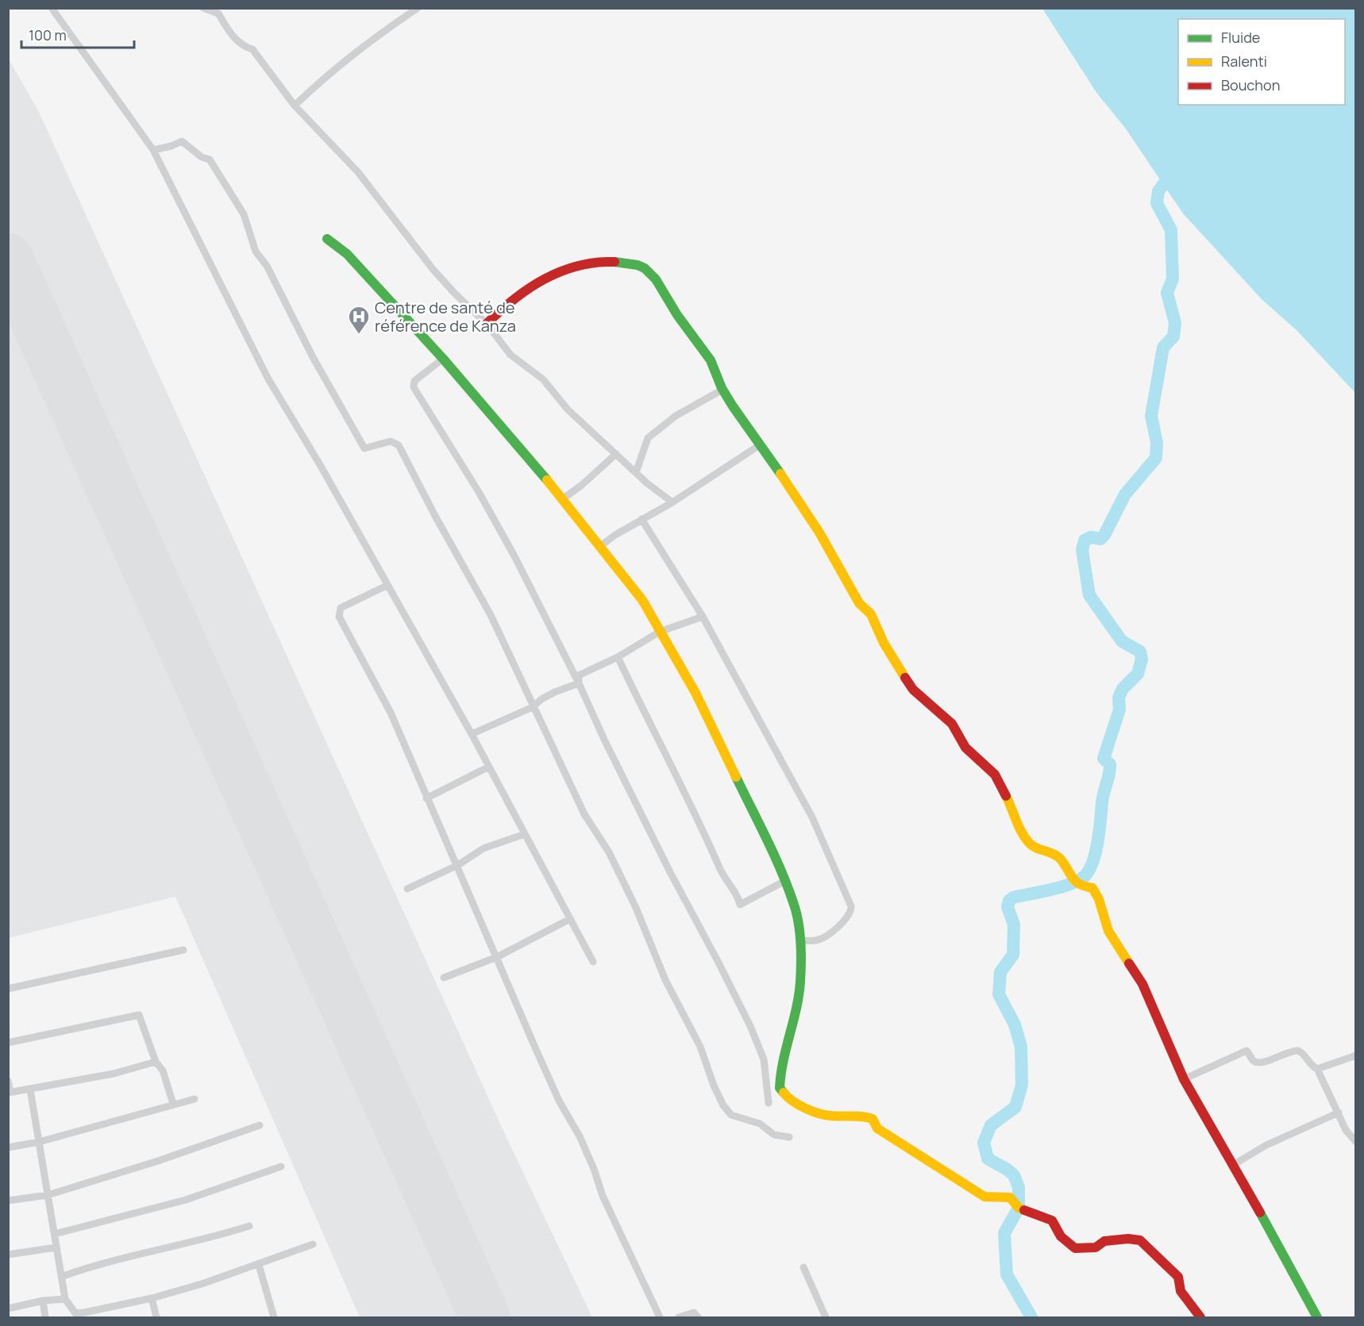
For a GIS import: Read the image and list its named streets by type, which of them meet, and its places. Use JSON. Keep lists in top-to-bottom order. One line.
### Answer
{"places":{"hospital":["Centre de santé de référence de Kanza"]},"legend":["Fluide","Ralenti","Bouchon"],"scale_bar":"100 m"}
